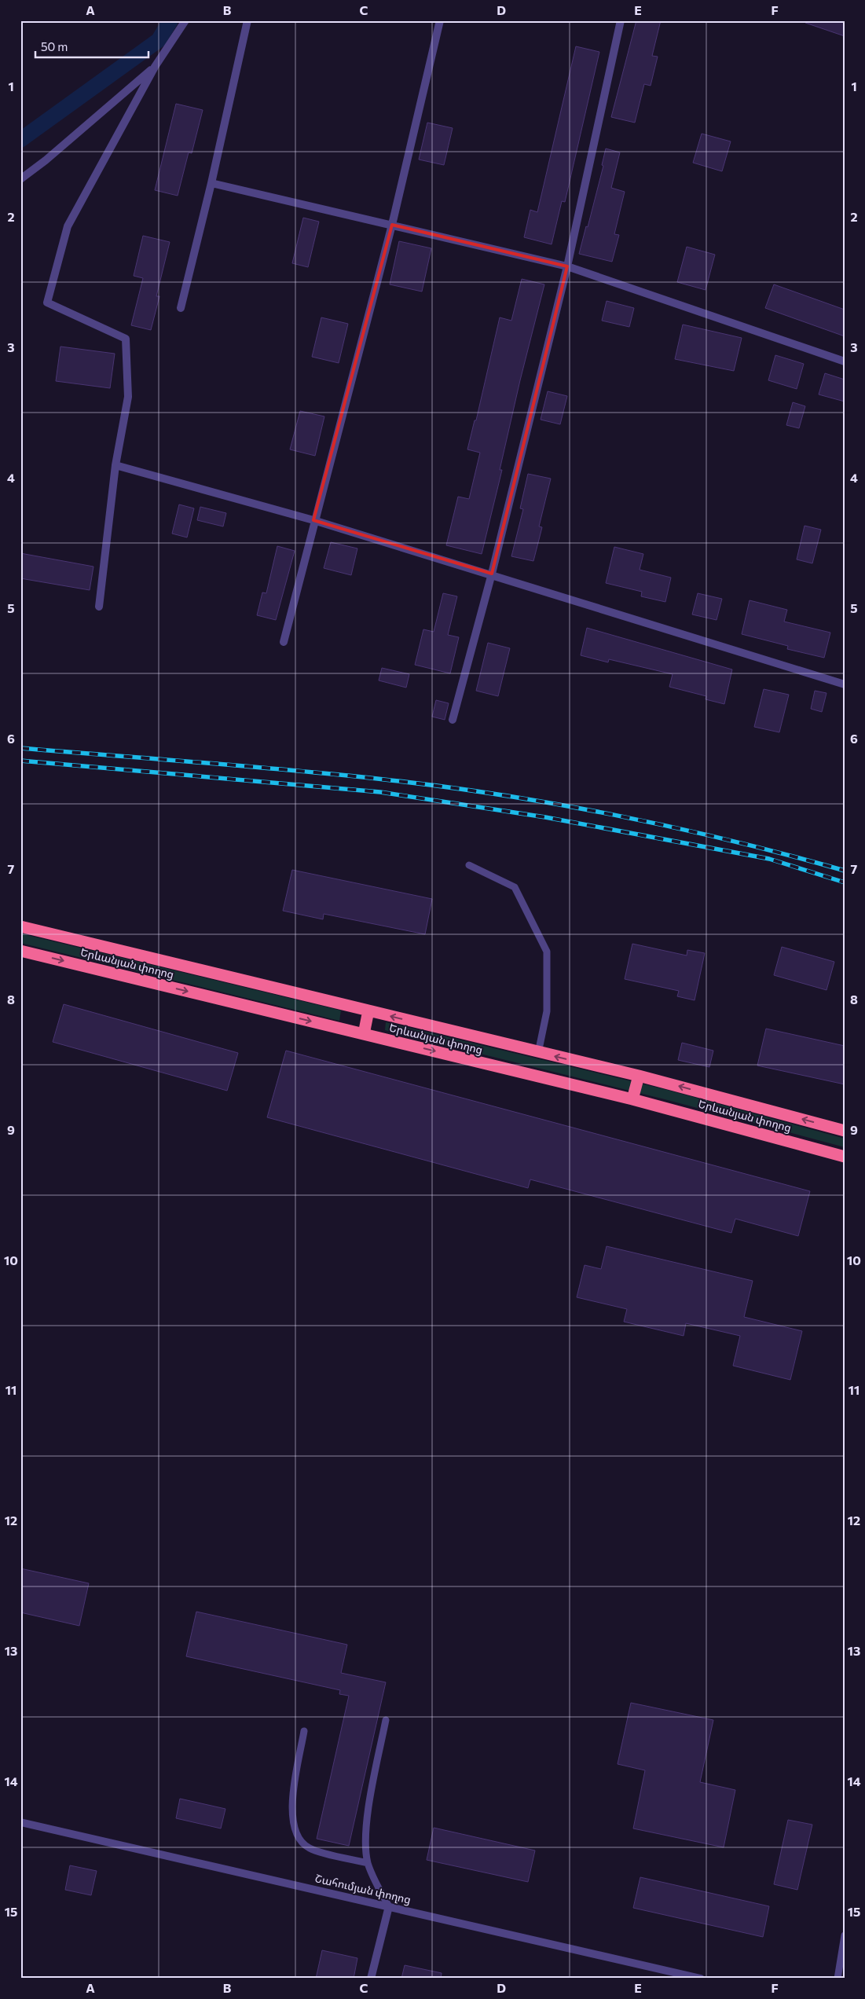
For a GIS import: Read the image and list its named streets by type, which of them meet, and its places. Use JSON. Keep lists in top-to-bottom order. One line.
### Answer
{"streets":{"highway":["Երևանյան փողոց"],"street":["Շահումյան փողոց"]},"scale_bar":"50 m","grid":{"columns":["A","B","C","D","E","F"],"rows":["1","2","3","4","5","6","7","8","9","10","11","12","13","14","15"]}}
